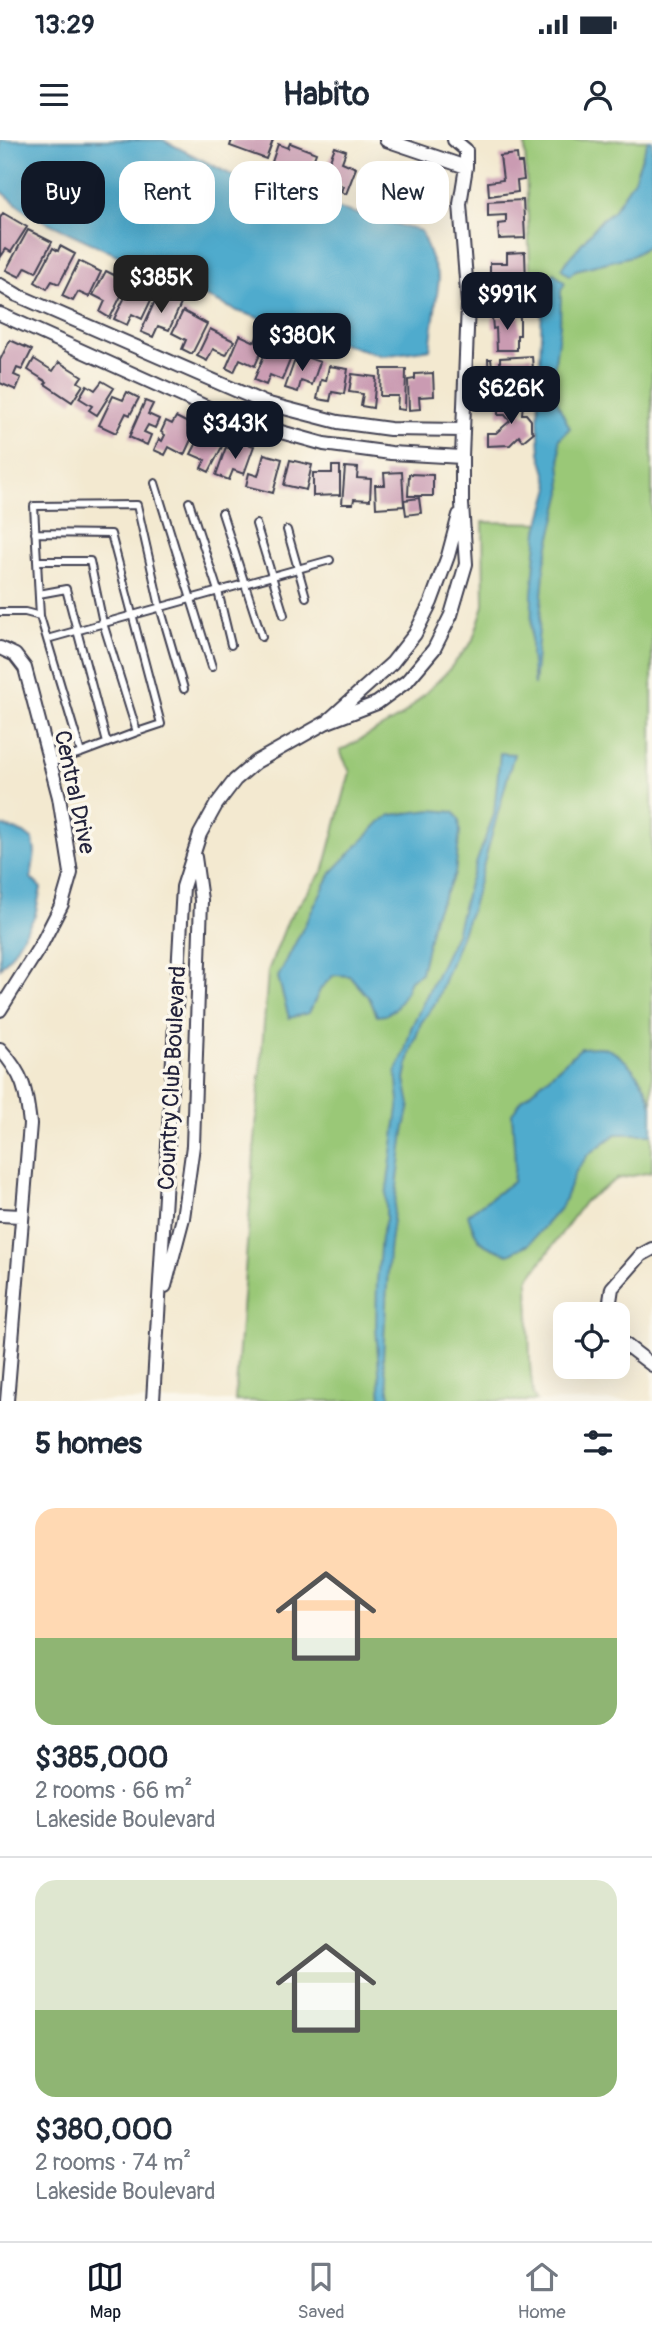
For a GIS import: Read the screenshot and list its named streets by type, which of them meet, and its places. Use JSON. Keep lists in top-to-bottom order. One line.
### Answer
{"streets":{"street":["Central Drive","Country Club Boulevard"]},"page":{"status":"13:29","header":"Habito","chip":["Buy","Rent","Filters","New"],"price":["$385K","$991K","$380K","$626K","$343K"],"heading":"5 homes","list":[{"name":"$385,000","note":"2 rooms · 66 m² · Lakeside Boulevard"},{"name":"$380,000","note":"2 rooms · 74 m² · Lakeside Boulevard"}],"tabs":["Map","Saved","Home"]}}
